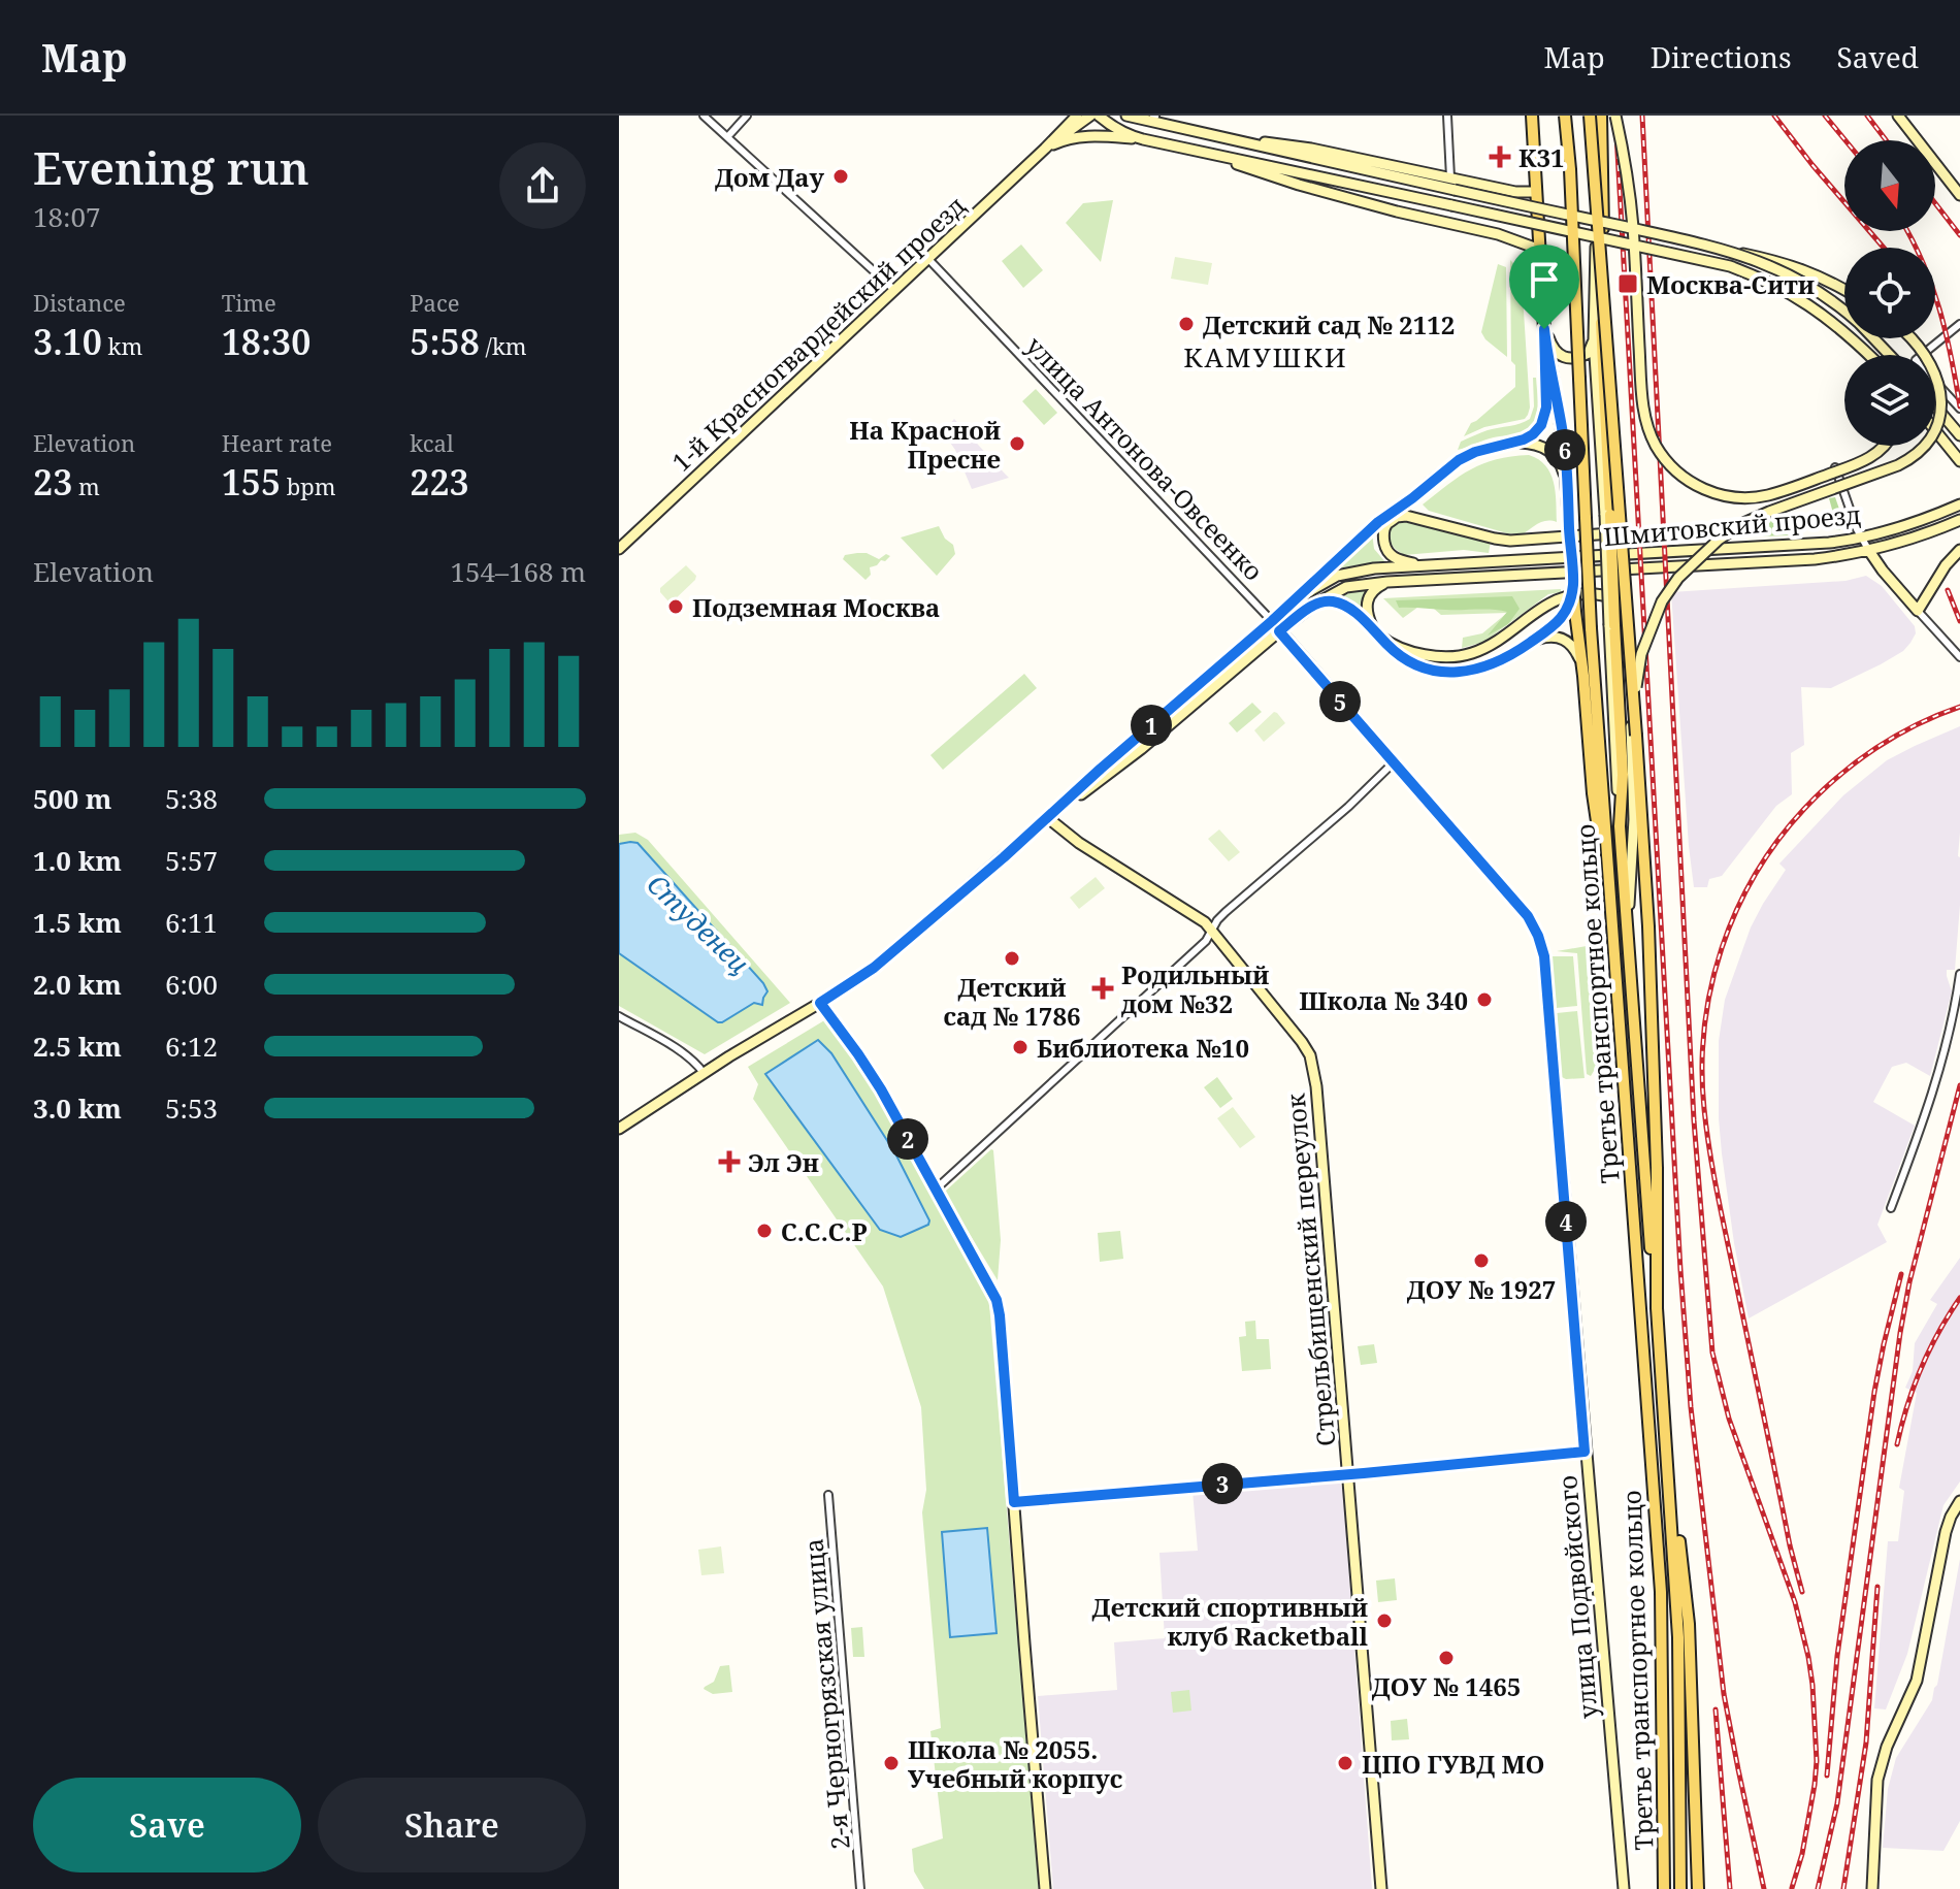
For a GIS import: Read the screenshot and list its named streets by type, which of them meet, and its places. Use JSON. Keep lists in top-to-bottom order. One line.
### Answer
{"streets":{"main road":["1-й Красногвардейский проезд","улица Антонова-Овсеенко","Шмитовский проезд","Третье транспортное кольцо","Стрельбищенский переулок","улица Подвойского"],"street":["2-я Черногрязская улица"]},"crossings":[["1-й Красногвардейский проезд","улица Антонова-Овсеенко"],["улица Антонова-Овсеенко","Шмитовский проезд"],["улица Антонова-Овсеенко","улица Подвойского"],["Шмитовский проезд","Стрельбищенский переулок"]],"districts":["КАМУШКИ"],"water":["Студенец"],"places":{"health":["К31","Родильный дом №32","Эл Эн"],"other":["Дом Дау","Детский сад № 2112","На Красной Пресне","Подземная Москва","Детский сад № 1786","Школа № 340","Библиотека №10","С.С.С.Р","ДОУ № 1927","Детский спортивный клуб Racketball","ДОУ № 1465","Школа № 2055. Учебный корпус","ЦПО ГУВД МО"],"transit":["Москва-Сити"]},"north":"bottom","page":{"header":"Map","nav":["Map","Directions","Saved"],"heading":["Evening run","18:07"],"stats":[["Distance","3.10 km"],["Time","18:30"],["Pace","5:58 /km"],["Elevation","23 m"],["Heart rate","155 bpm"],["kcal","223"]],"pins":["6","5","1","2","4","3"],"chart":["Elevation","154–168 m"],"list":[{"name":"500 m","note":"5:38"},{"name":"1.0 km","note":"5:57"},{"name":"1.5 km","note":"6:11"},{"name":"2.0 km","note":"6:00"},{"name":"2.5 km","note":"6:12"},{"name":"3.0 km","note":"5:53"}],"buttons":["Save","Share"]}}
